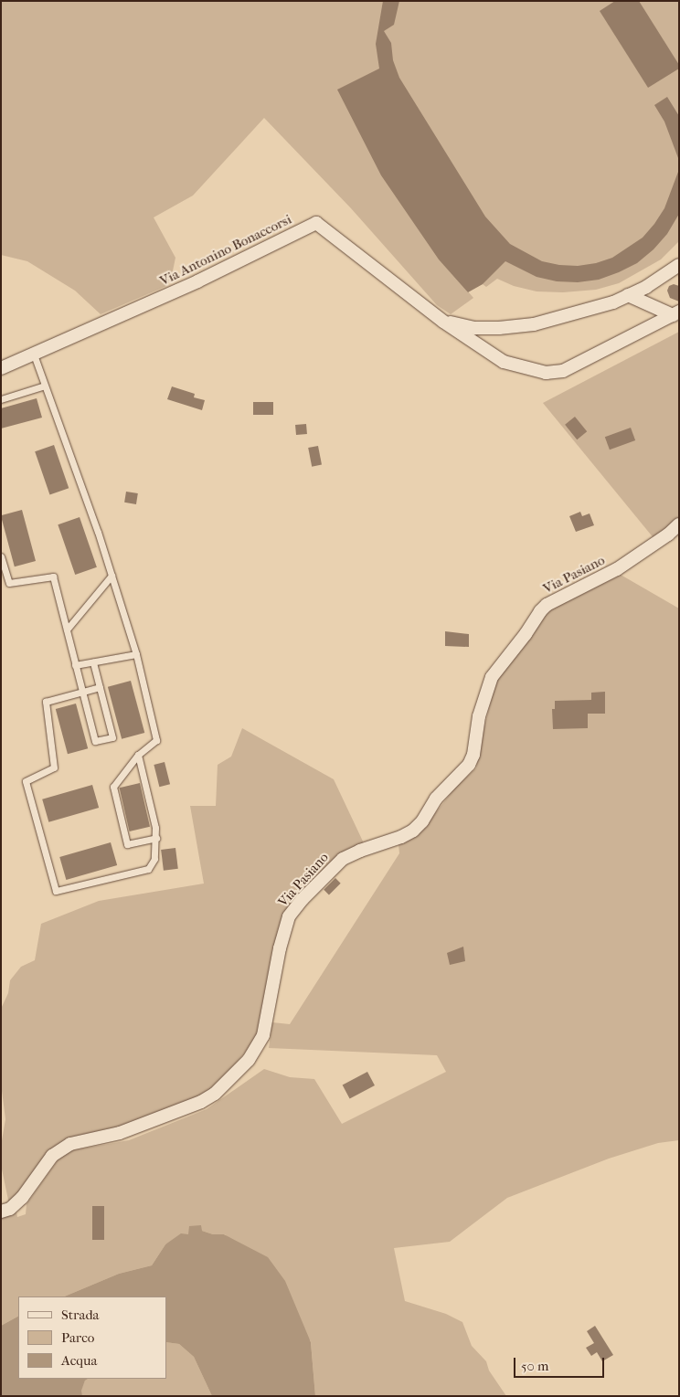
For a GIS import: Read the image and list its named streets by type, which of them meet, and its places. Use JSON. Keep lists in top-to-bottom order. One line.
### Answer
{"streets":{"street":["Via Antonino Bonaccorsi","Via Pasiano"]},"legend":["Strada","Parco","Acqua"],"scale_bar":"50 m"}
